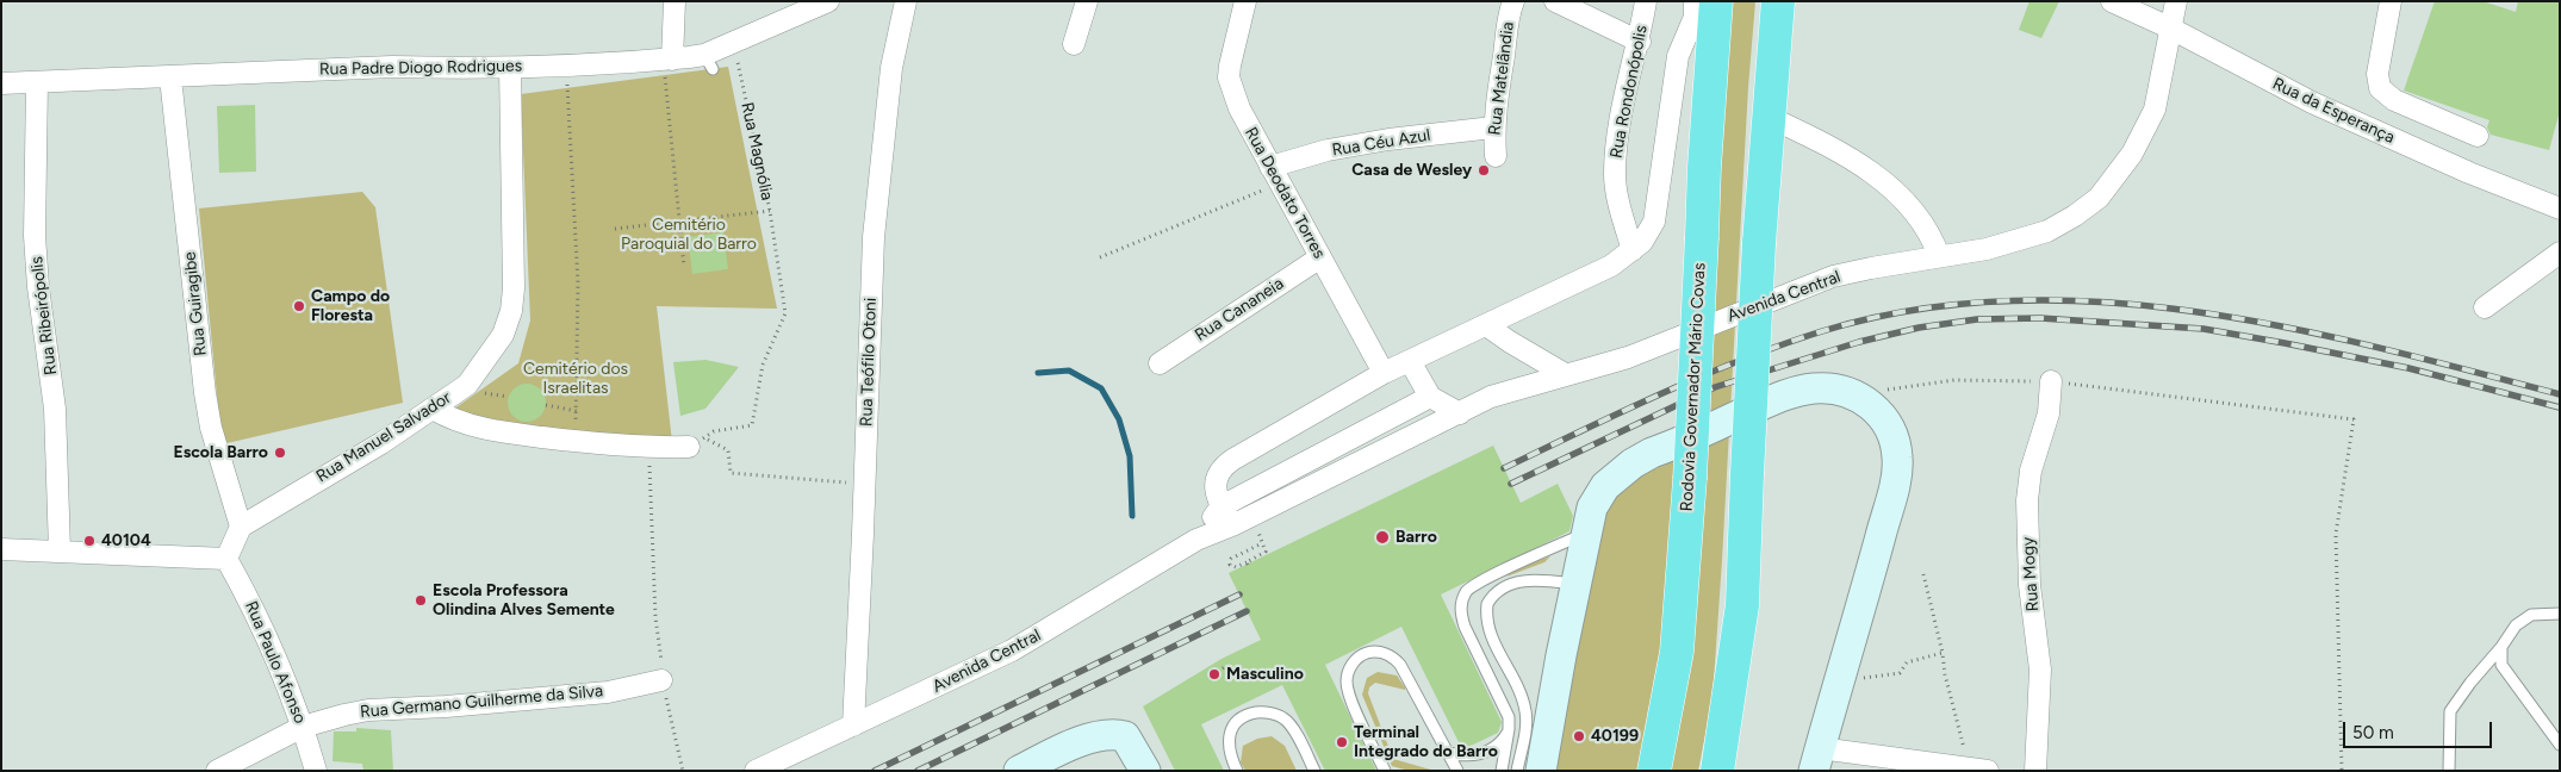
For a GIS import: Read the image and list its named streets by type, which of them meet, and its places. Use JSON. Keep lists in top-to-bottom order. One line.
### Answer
{"streets":{"highway":["Rodovia Governador Mário Covas"],"street":["Rua Padre Diogo Rodrigues","Rua Matelândia","Rua Rondonópolis","Rua da Esperança","Rua Céu Azul","Rua Deodato Torres","Avenida Central","Rua Guiragibe","Rua Cananeia","Rua Ribeirópolis","Rua Teófilo Otoni","Rua Manuel Salvador","Rua Mogy","Rua Paulo Afonso","Rua Germano Guilherme da Silva"],"path":["Rua Magnólia"]},"crossings":[["Rua Padre Diogo Rodrigues","Rua Magnólia"],["Rua Padre Diogo Rodrigues","Rua Guiragibe"],["Rua Padre Diogo Rodrigues","Rua Ribeirópolis"],["Rua Padre Diogo Rodrigues","Rua Manuel Salvador"],["Rua Matelândia","Rua Céu Azul"],["Rua da Esperança","Avenida Central"],["Rua Céu Azul","Rua Deodato Torres"],["Rua Deodato Torres","Rua Cananeia"],["Avenida Central","Rua Teófilo Otoni"],["Rua Guiragibe","Rua Manuel Salvador"],["Rua Paulo Afonso","Rua Germano Guilherme da Silva"]],"parks":["Cemitério Paroquial do Barro","Cemitério dos Israelitas"],"places":["Casa de Wesley","Campo do Floresta","Escola Barro","Barro","40104","Escola Professora Olindina Alves Semente","Masculino","40199","Terminal Integrado do Barro"],"scale_bar":"50 m"}
